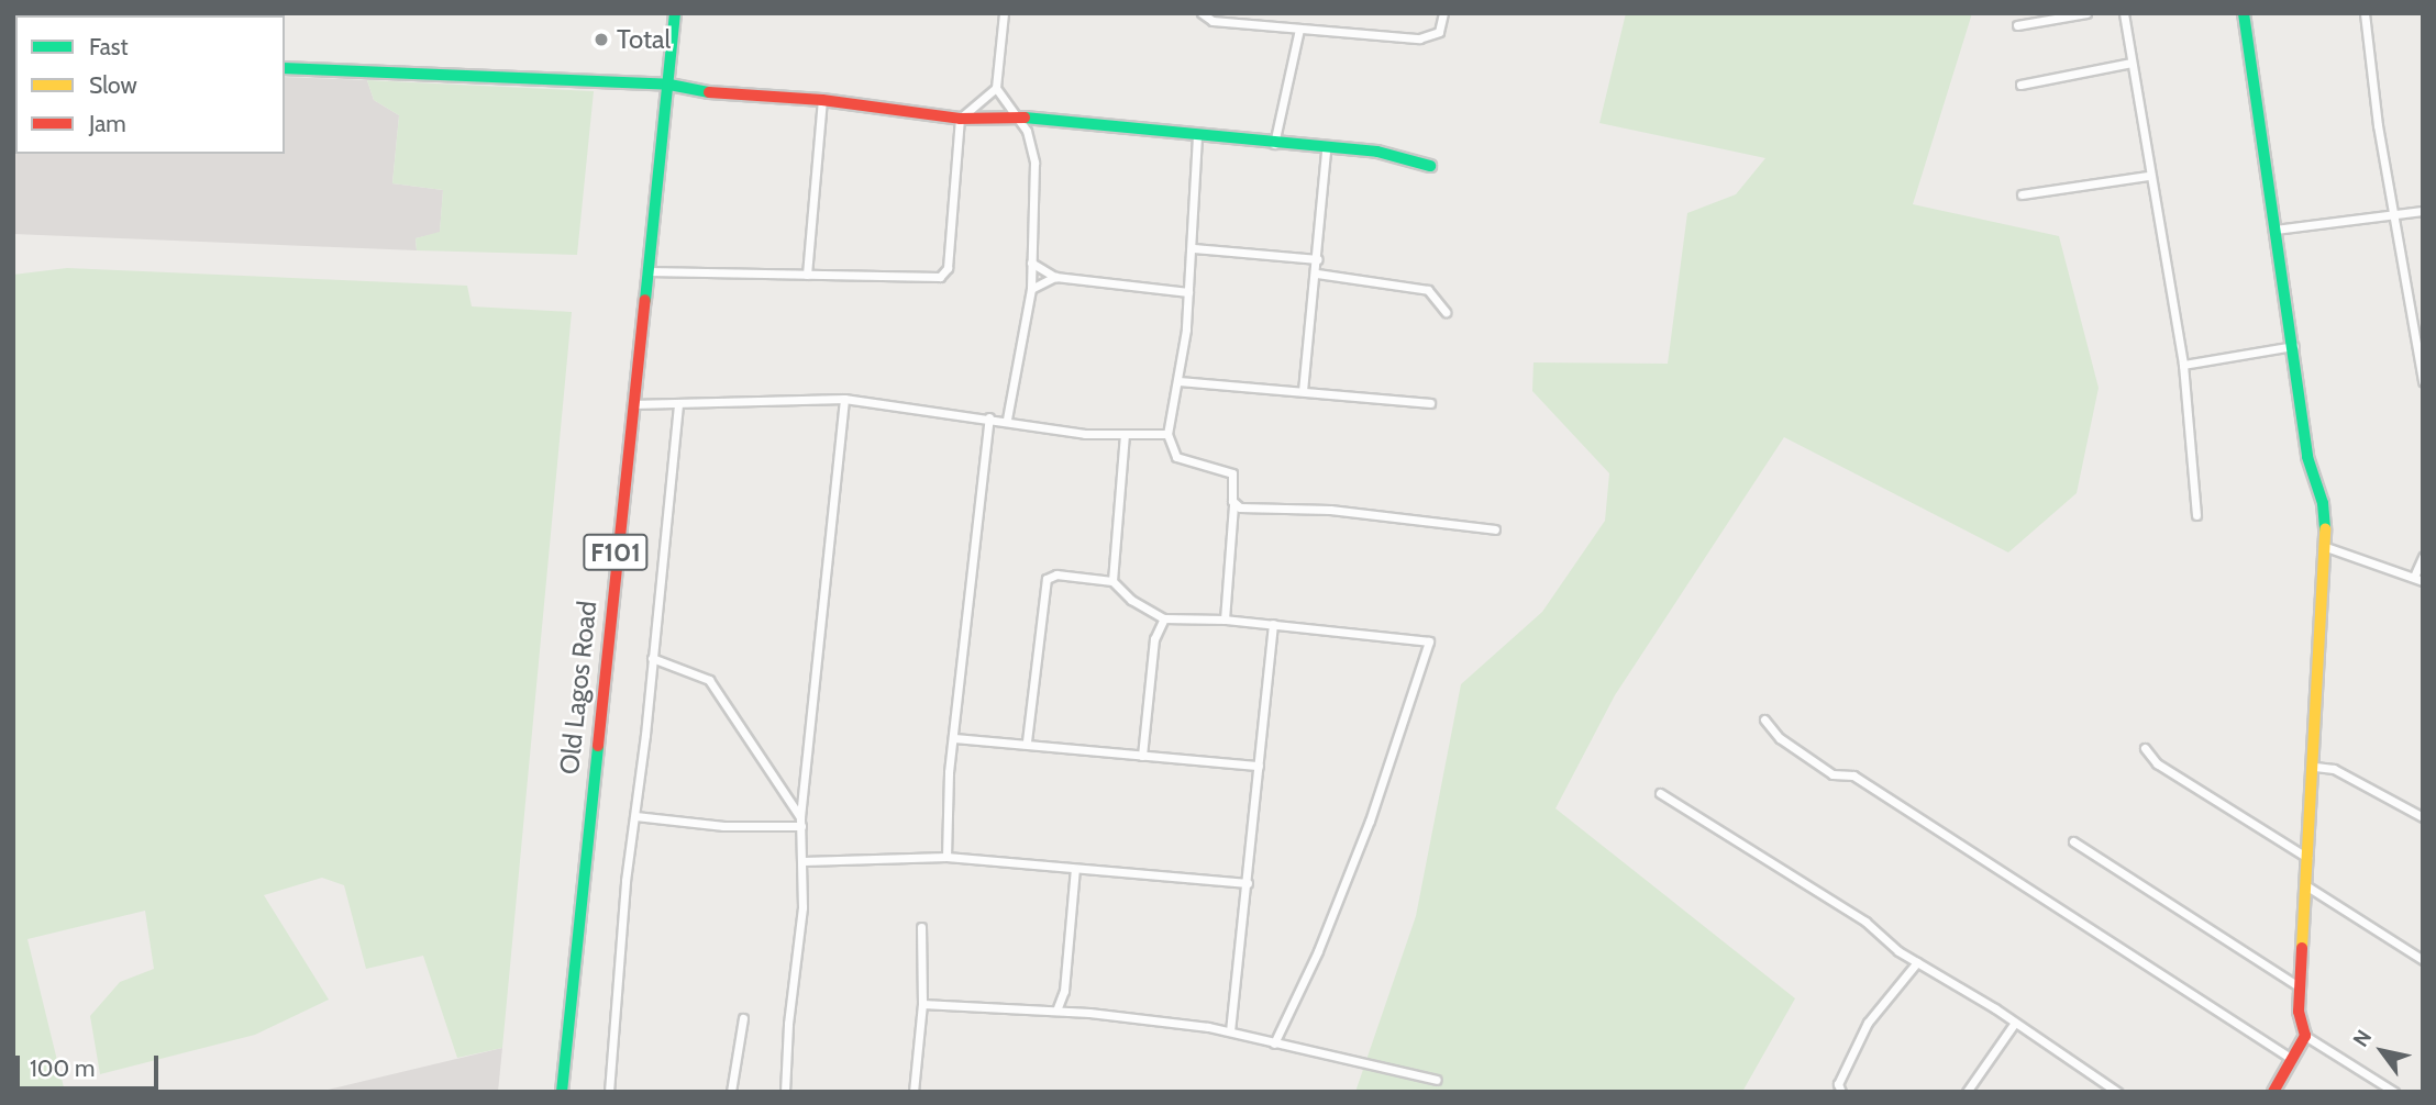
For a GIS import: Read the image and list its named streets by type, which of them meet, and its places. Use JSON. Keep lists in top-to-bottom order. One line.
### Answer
{"streets":{"street":["F101","Old Lagos Road"]},"places":["Total"],"legend":["Fast","Slow","Jam"],"scale_bar":"100 m","north":"top left"}
